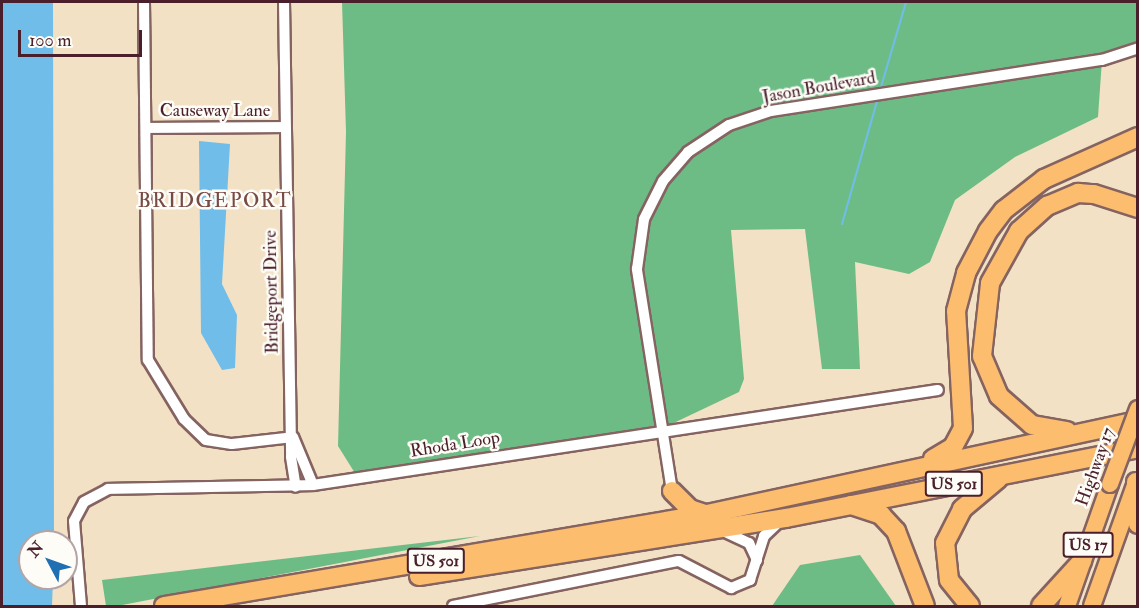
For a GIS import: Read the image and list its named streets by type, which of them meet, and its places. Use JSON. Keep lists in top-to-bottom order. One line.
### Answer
{"streets":{"highway":["Highway 17","US 501","US 17"],"street":["Jason Boulevard","Causeway Lane","Bridgeport Drive","Rhoda Loop"]},"crossings":[["Jason Boulevard","Rhoda Loop"],["Causeway Lane","Bridgeport Drive"],["Bridgeport Drive","Rhoda Loop"]],"districts":["BRIDGEPORT"],"scale_bar":"100 m","north":"top left"}
